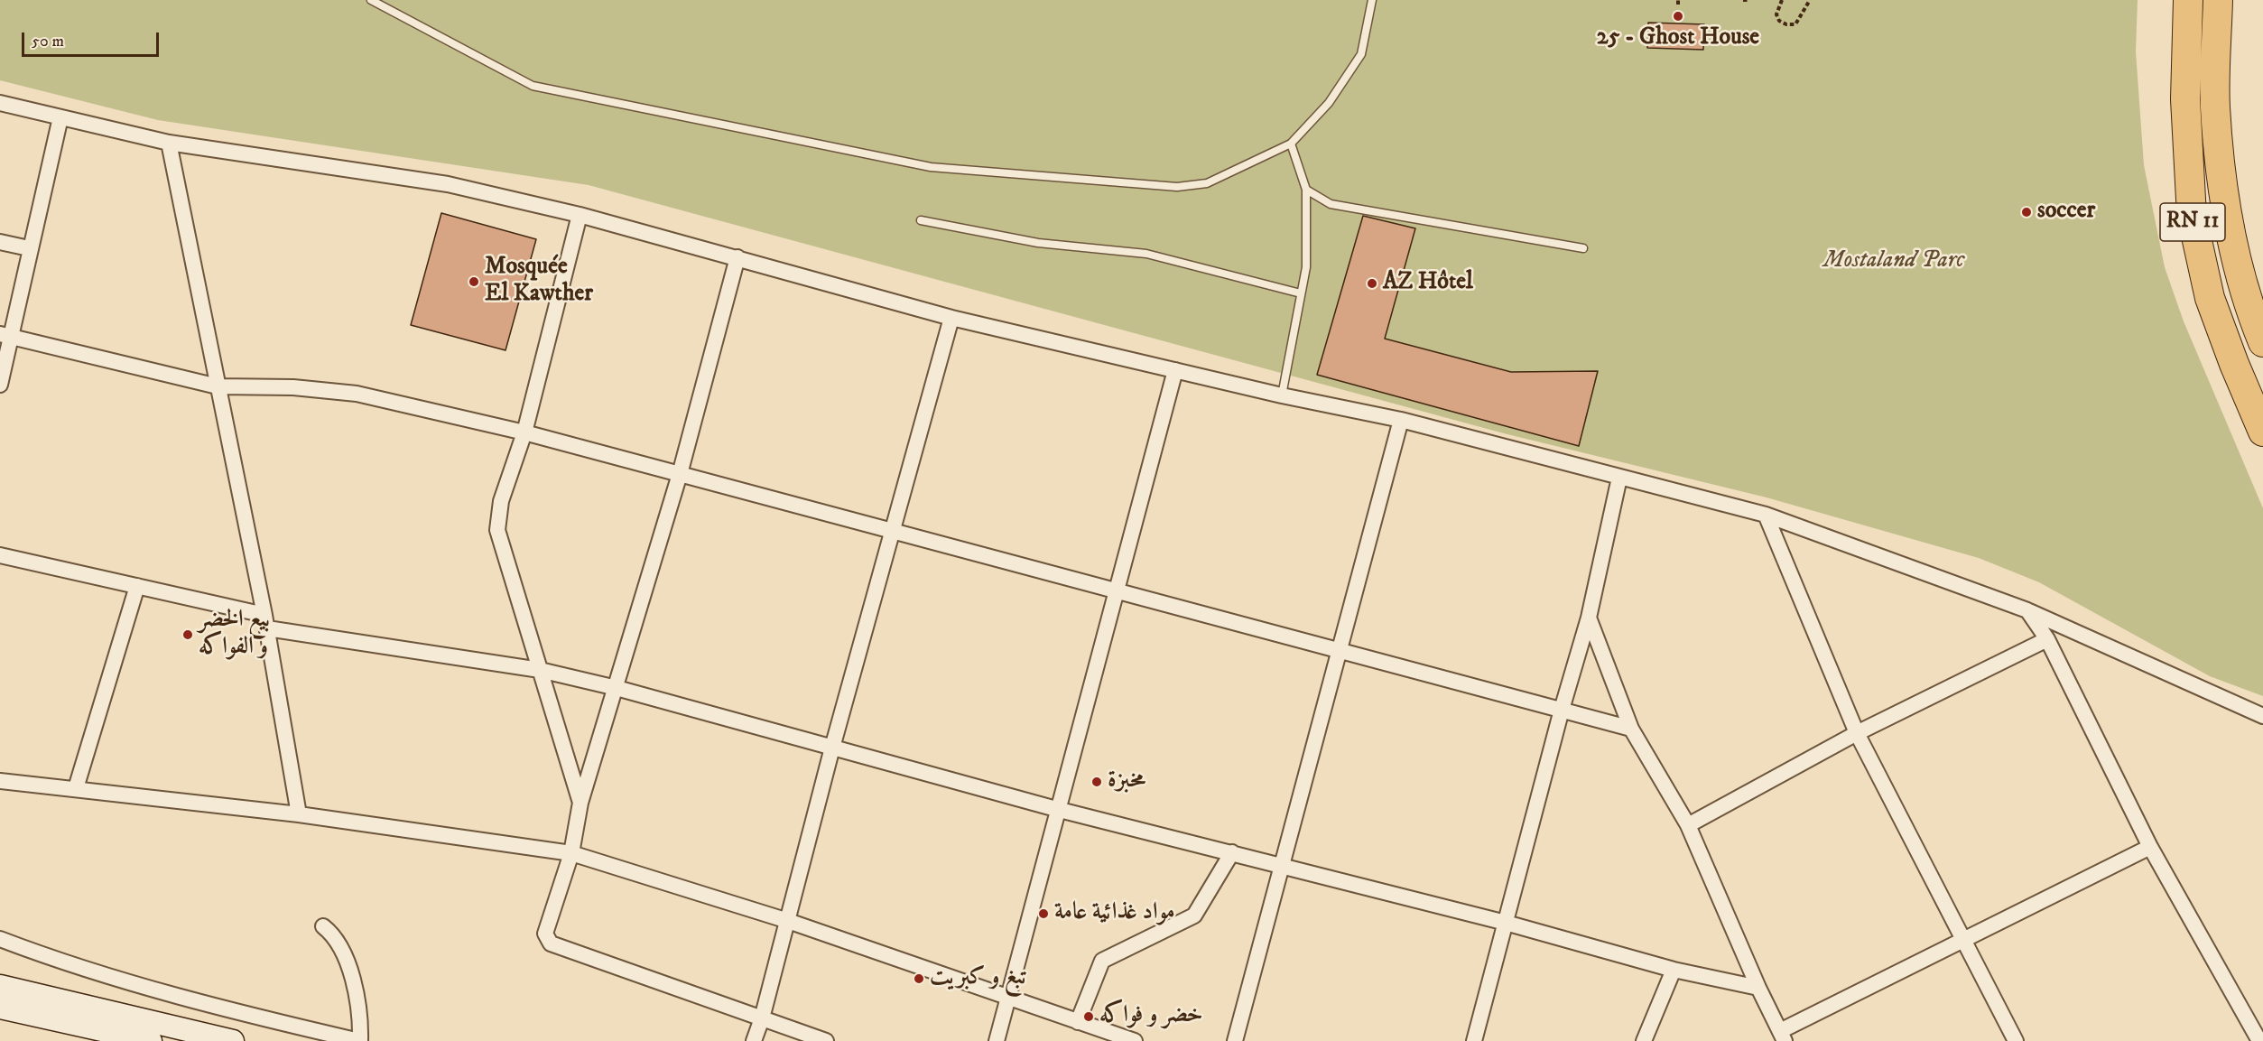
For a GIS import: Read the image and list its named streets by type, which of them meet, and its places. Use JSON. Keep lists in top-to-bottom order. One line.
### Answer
{"streets":{"highway":["RN 11"]},"parks":["Mostaland Parc"],"places":["25 - Ghost House","soccer","Mosquée El Kawther","AZ Hôtel","بيع الخضر و الفواكه","مخبزة","مواد غذائية عامة","تبغ و كبريت","خضر و فواكه"],"scale_bar":"50 m"}
